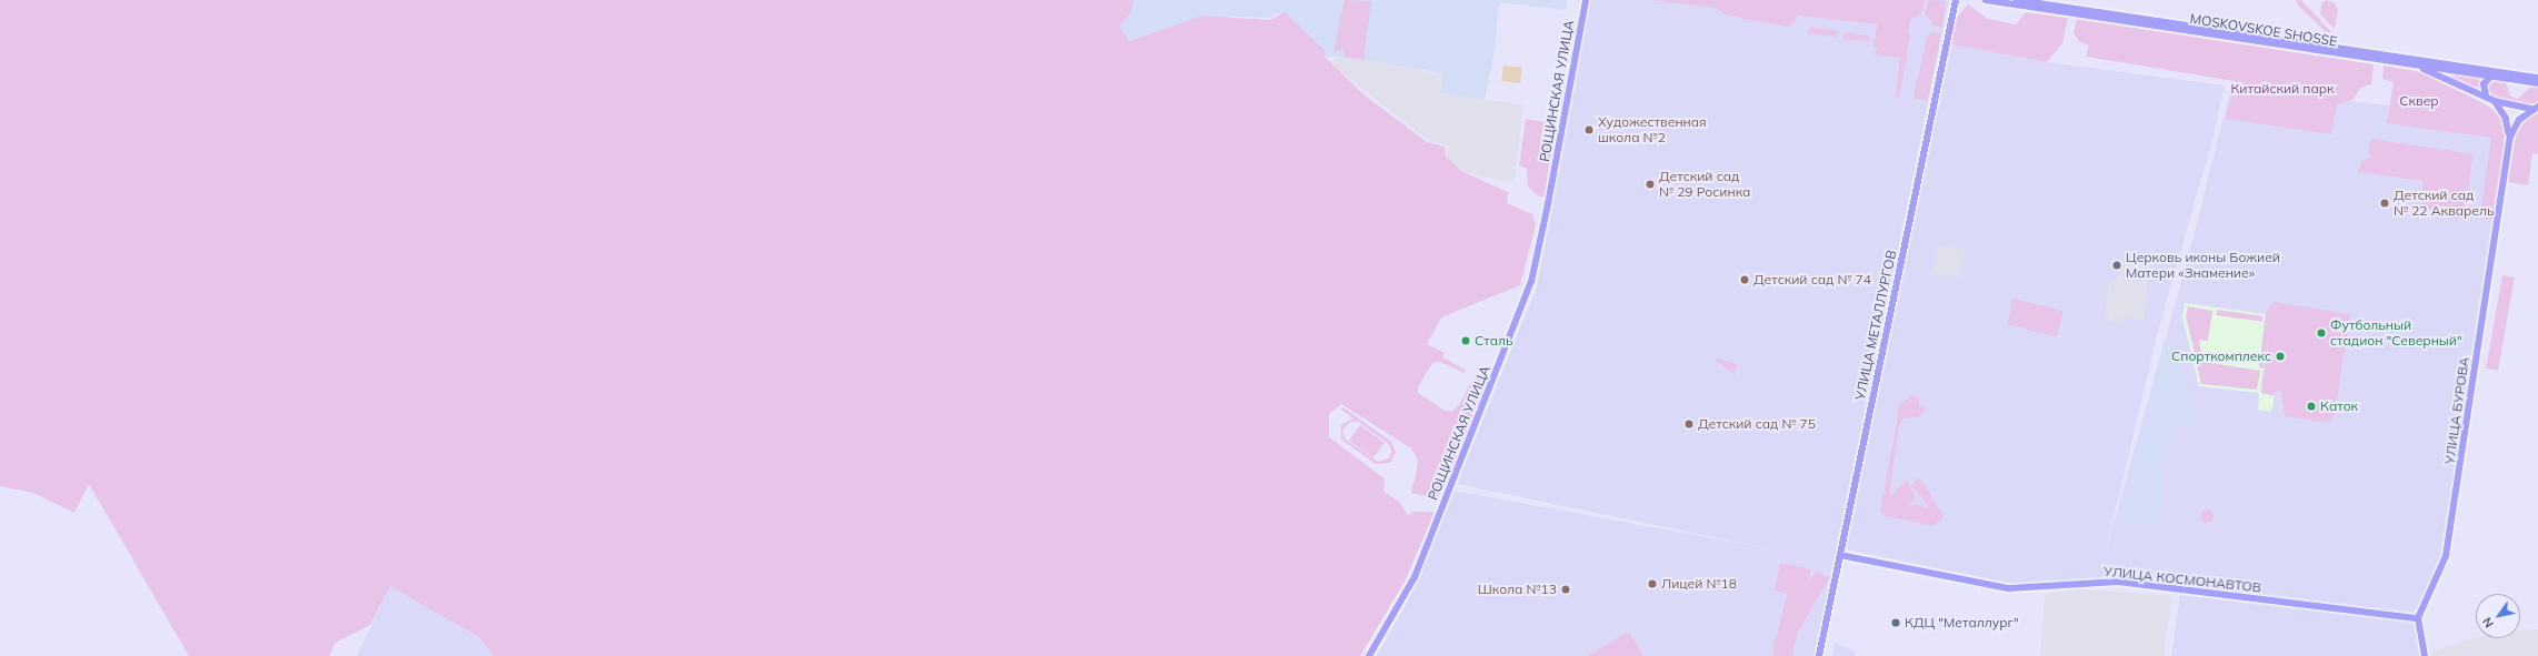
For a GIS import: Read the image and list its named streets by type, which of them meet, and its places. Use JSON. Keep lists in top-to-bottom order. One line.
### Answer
{"streets":{"main road":["MOSKOVSKOE SHOSSE","РОЩИНСКАЯ УЛИЦА","УЛИЦА МЕТАЛЛУРГОВ","УЛИЦА БУРОВА","УЛИЦА КОСМОНАВТОВ"]},"crossings":[["УЛИЦА МЕТАЛЛУРГОВ","УЛИЦА КОСМОНАВТОВ"],["УЛИЦА БУРОВА","УЛИЦА КОСМОНАВТОВ"]],"parks":["Китайский парк","Сквер"],"places":["Художественная школа №2","Детский сад № 29 Росинка","Детский сад № 22 Акварель","Церковь иконы Божией Матери «Знамение»","Детский сад № 74","Футбольный стадион \"Северный\"","Сталь","Спорткомплекс","Каток","Детский сад № 75","Лицей №18","Школа №13","КДЦ \"Металлург\""],"north":"bottom left"}
